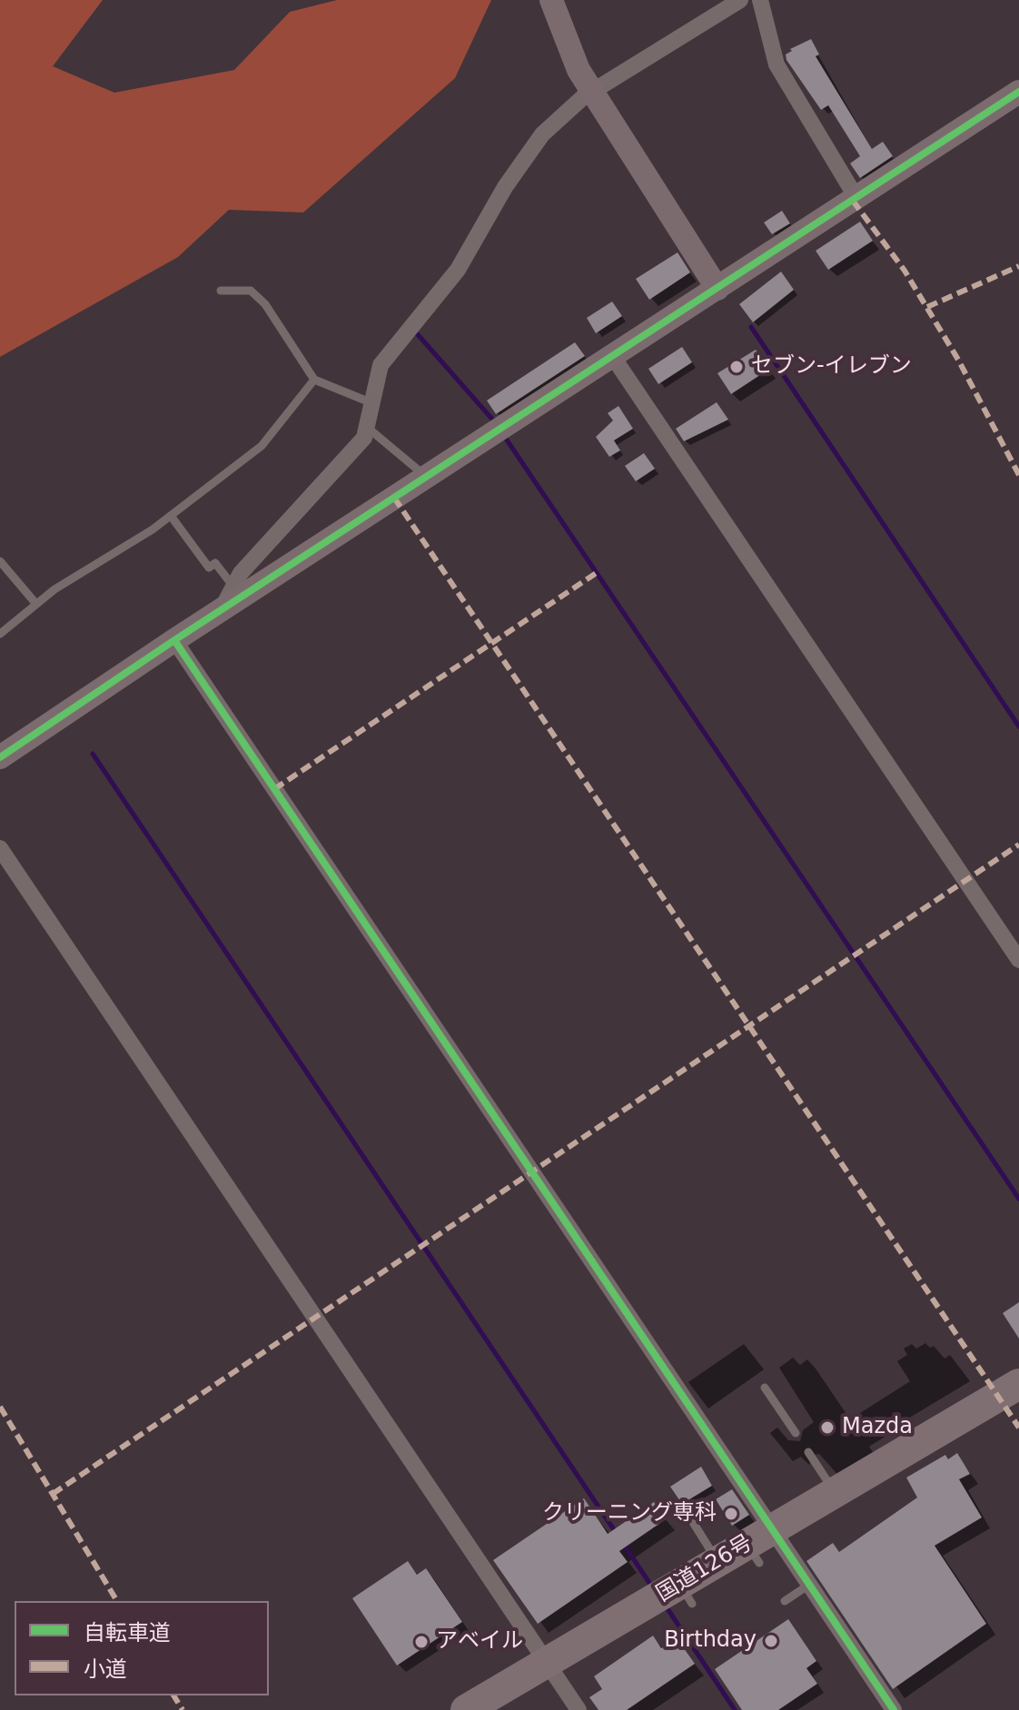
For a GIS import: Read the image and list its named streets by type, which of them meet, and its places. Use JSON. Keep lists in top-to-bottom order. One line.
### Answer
{"streets":{"highway":["国道126号"]},"places":["セブン-イレブン","Mazda","クリーニング専科","Birthday","アベイル"],"legend":["自転車道","小道"]}
